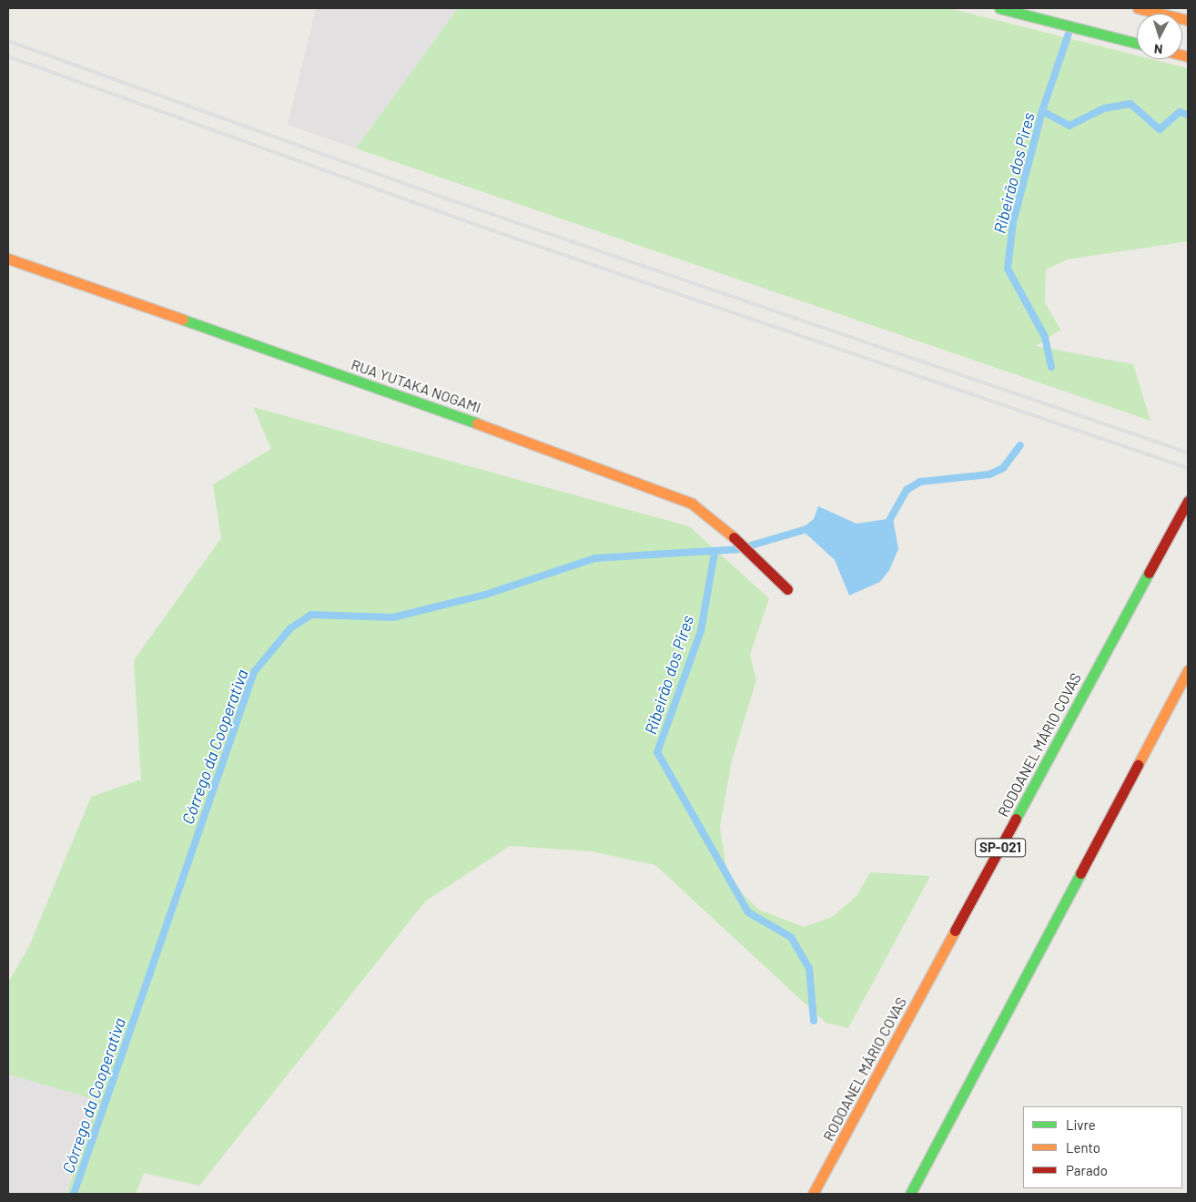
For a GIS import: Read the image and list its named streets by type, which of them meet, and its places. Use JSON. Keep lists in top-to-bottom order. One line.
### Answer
{"streets":{"main road":["RUA YUTAKA NOGAMI","RODOANEL MÁRIO COVAS","SP-021"]},"water":["Ribeirão dos Pires","Córrego da Cooperativa"],"legend":["Livre","Lento","Parado"],"north":"bottom"}
